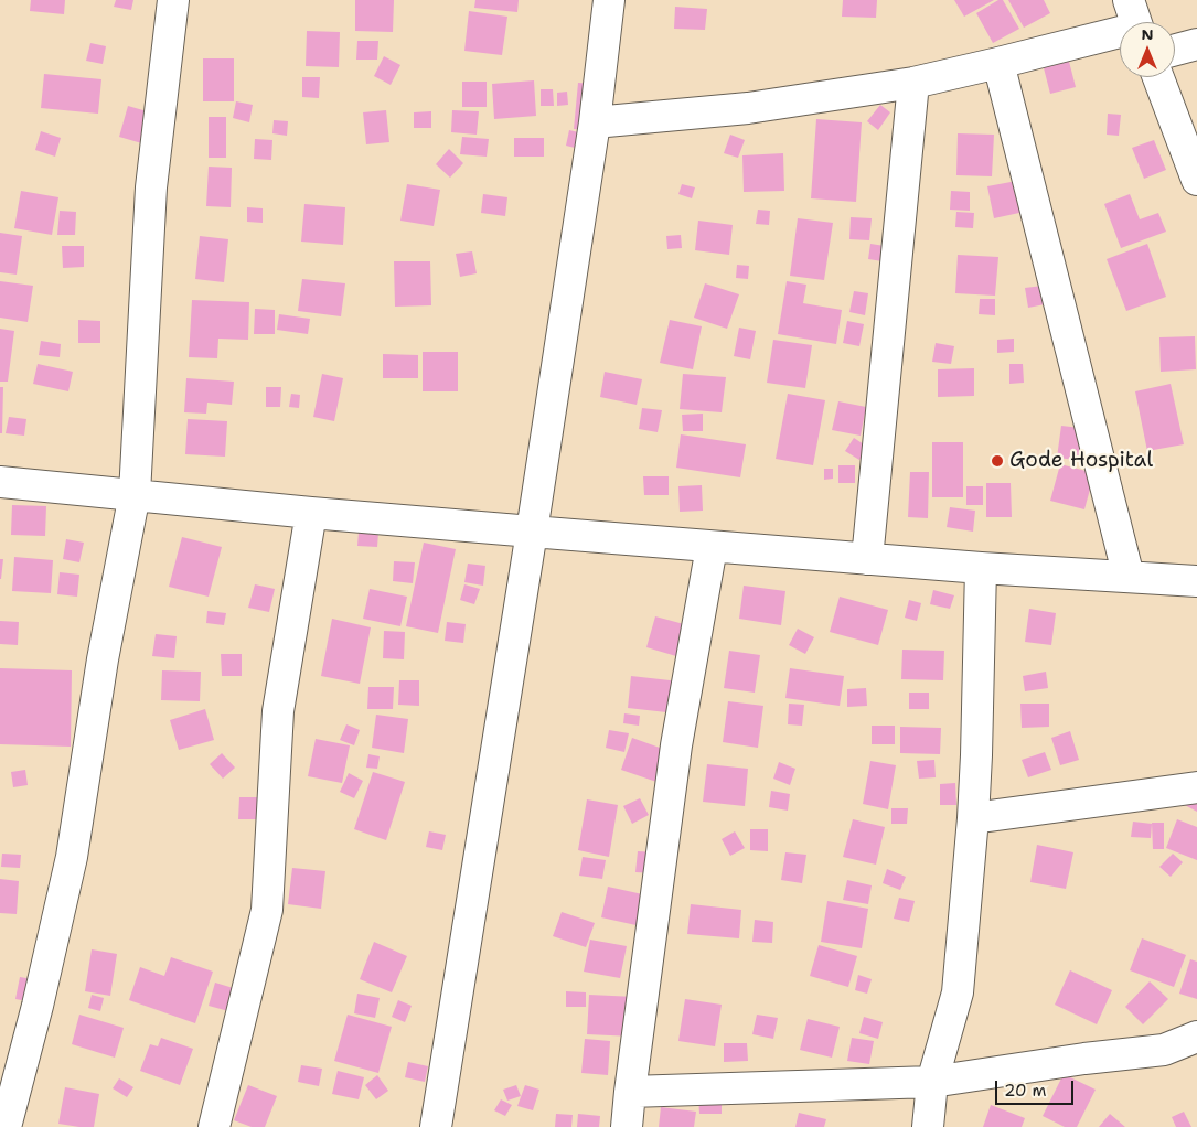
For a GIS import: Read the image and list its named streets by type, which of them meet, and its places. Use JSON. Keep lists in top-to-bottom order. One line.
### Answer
{"places":["Gode Hospital"],"scale_bar":"20 m","north":"top"}
